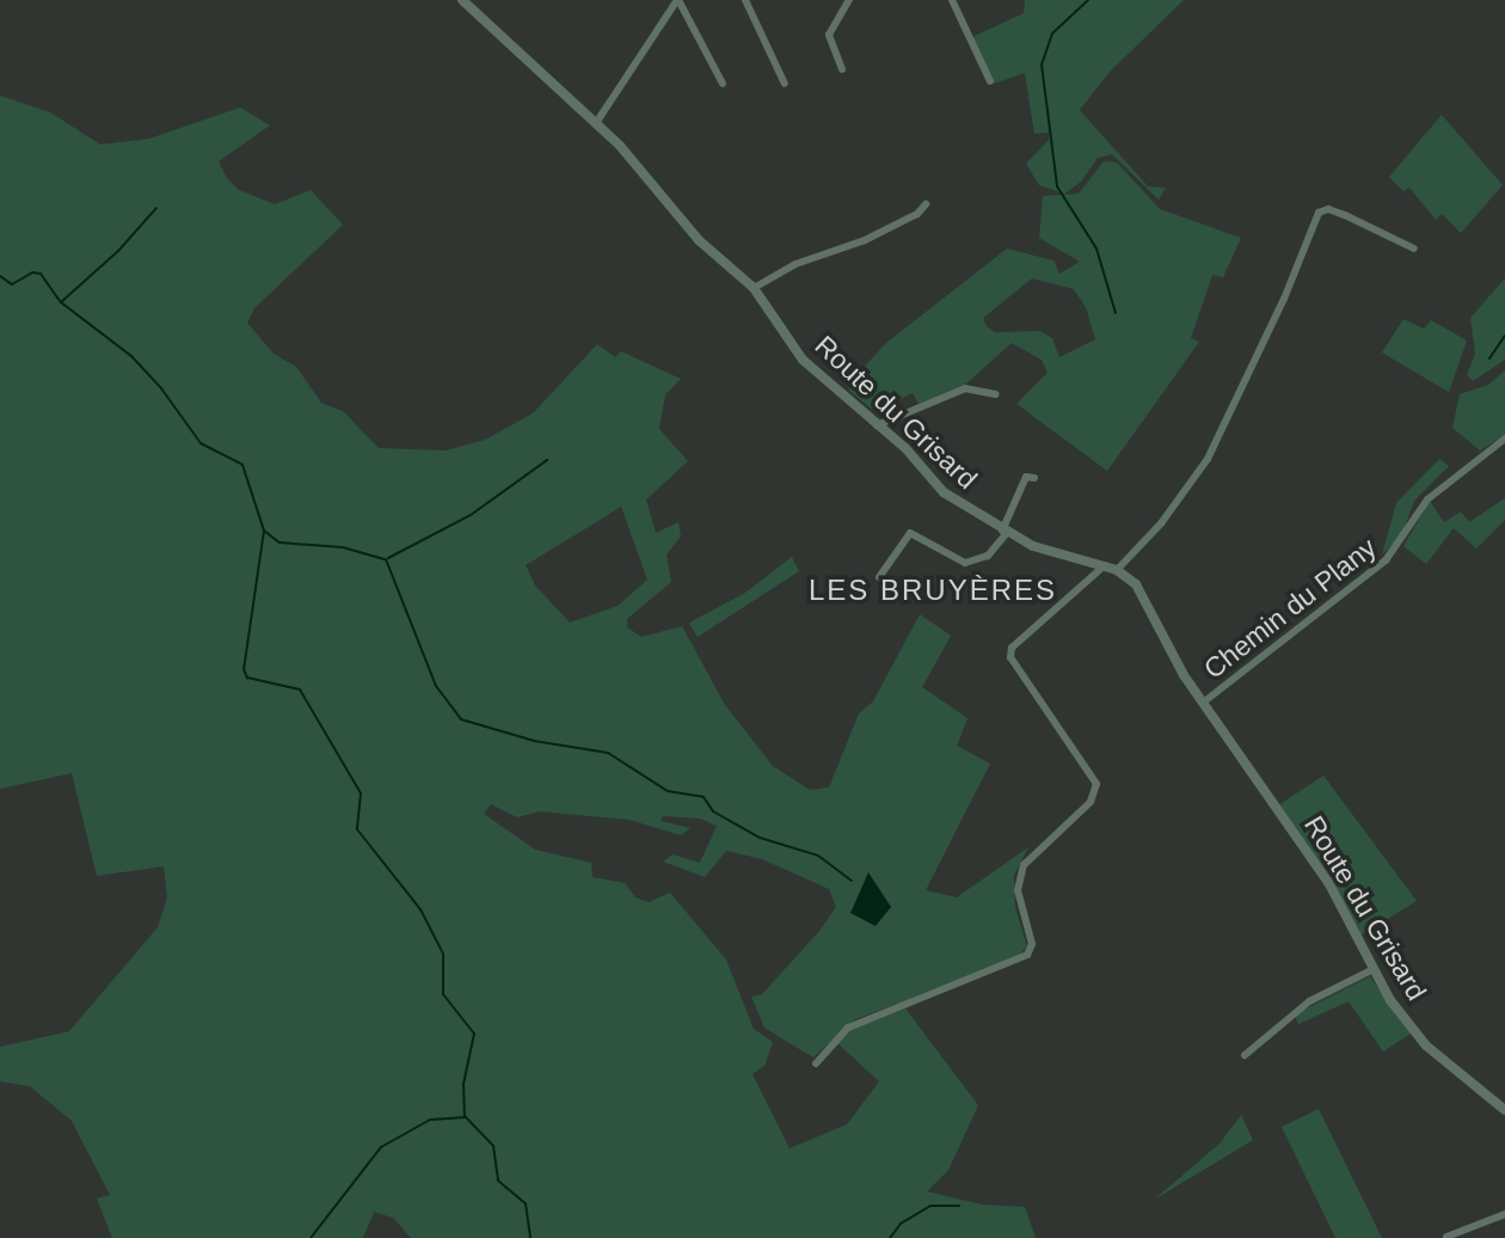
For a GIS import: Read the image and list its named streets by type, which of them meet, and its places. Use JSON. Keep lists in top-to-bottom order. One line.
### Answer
{"streets":{"street":["Route du Grisard","Chemin du Plany"]},"crossings":[["Route du Grisard","Chemin du Plany"]],"districts":["LES BRUYÈRES"]}
